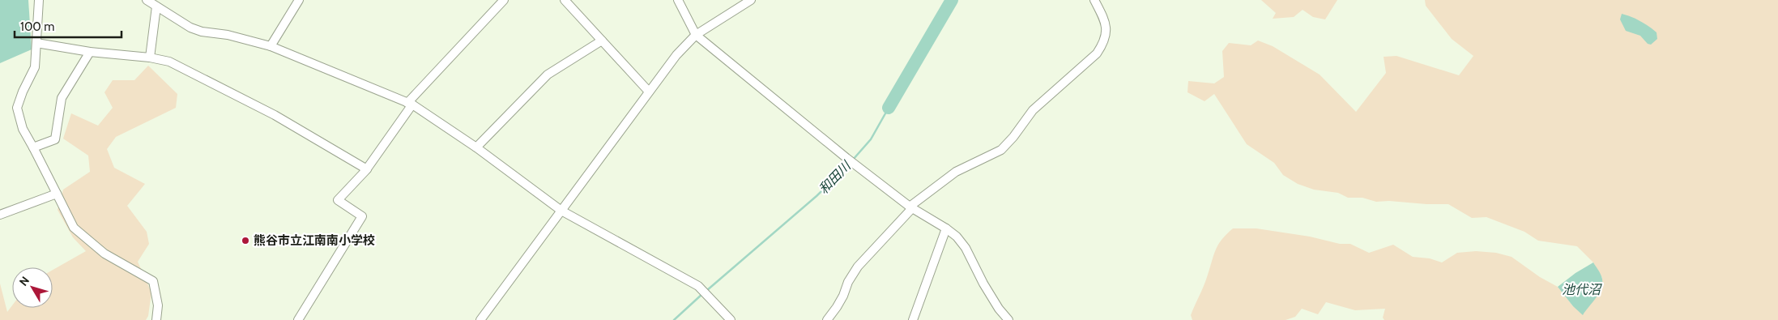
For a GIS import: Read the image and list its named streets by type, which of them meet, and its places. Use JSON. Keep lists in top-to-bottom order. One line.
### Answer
{"water":["和田川","池代沼"],"places":["熊谷市立江南南小学校"],"scale_bar":"100 m","north":"top left"}
